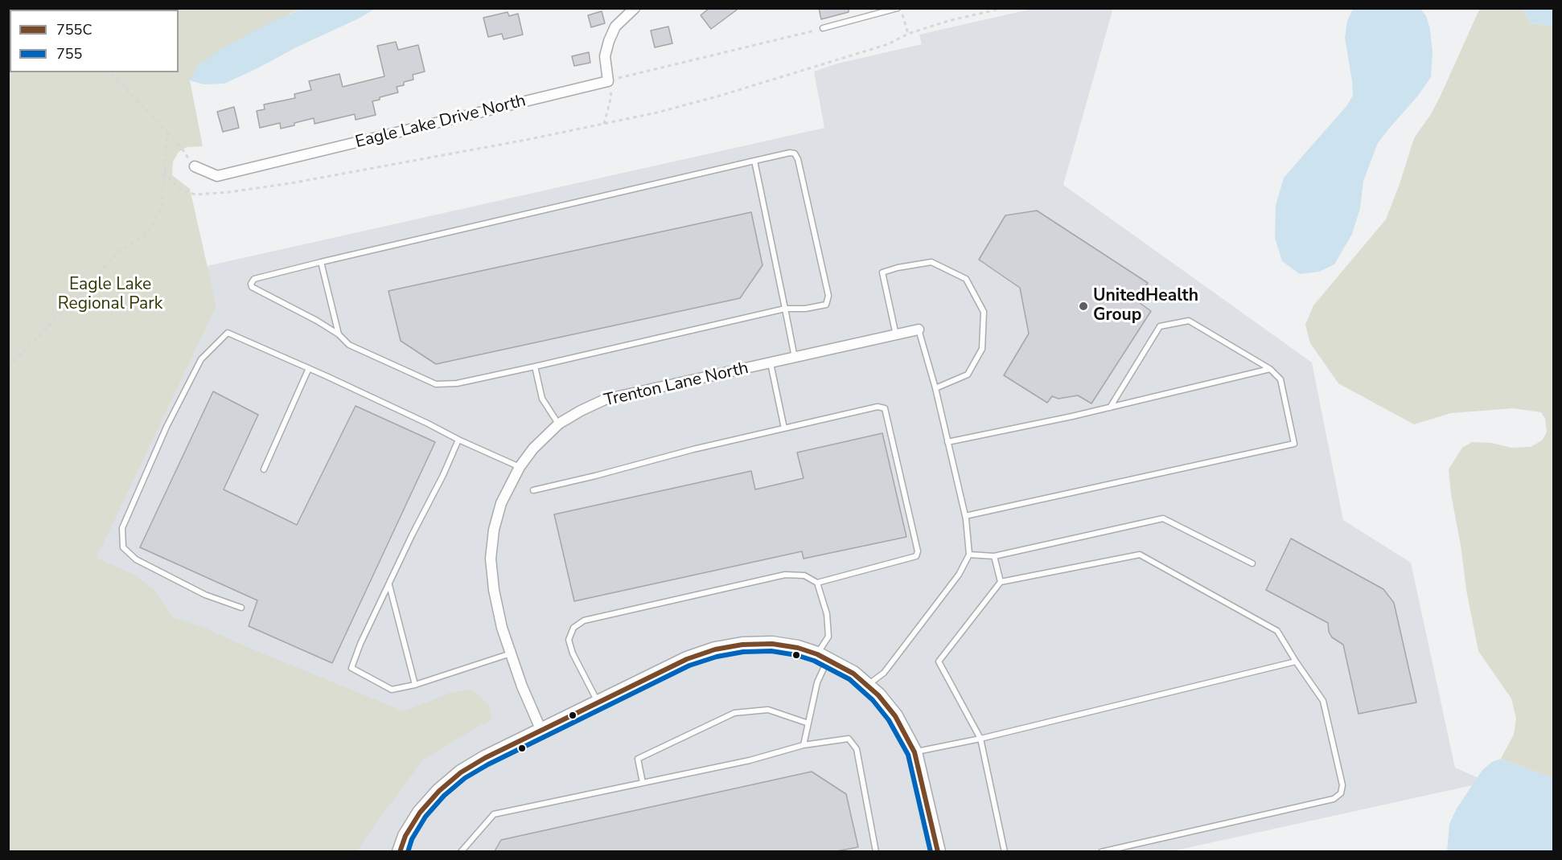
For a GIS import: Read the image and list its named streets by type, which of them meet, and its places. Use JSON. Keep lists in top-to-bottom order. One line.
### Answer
{"streets":{"street":["Eagle Lake Drive North","Trenton Lane North"]},"parks":["Eagle Lake Regional Park"],"places":["UnitedHealth Group"],"lines":["transit line 755C","transit line 755"],"legend":["755C","755"]}
